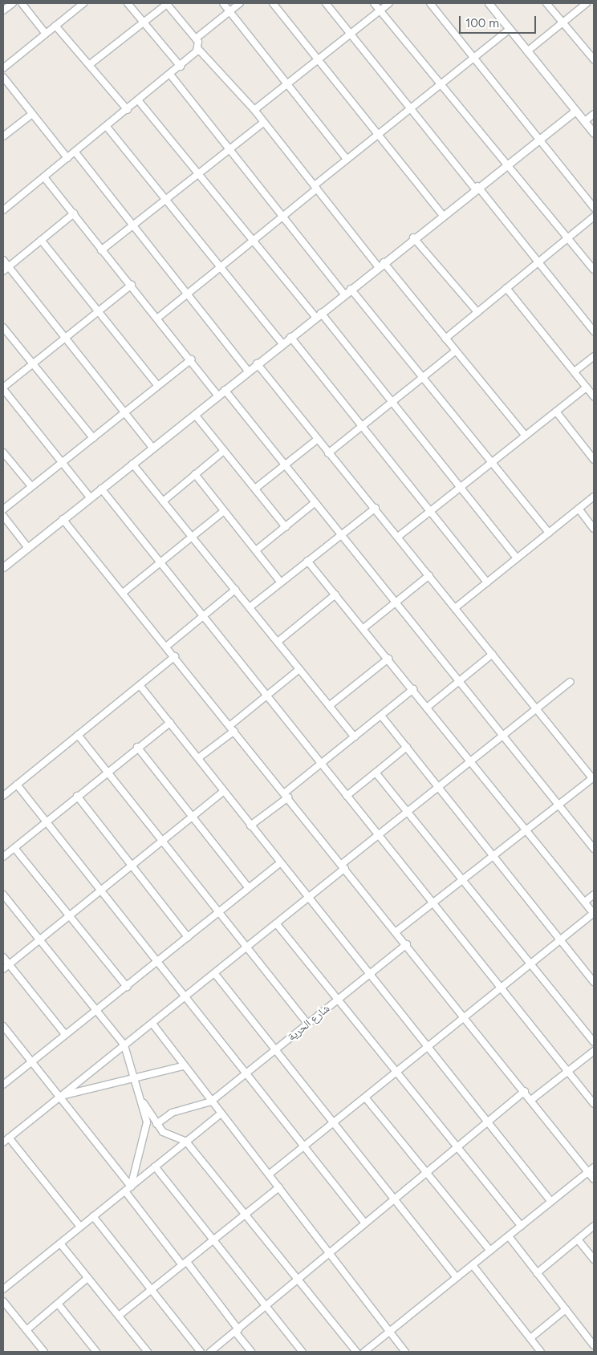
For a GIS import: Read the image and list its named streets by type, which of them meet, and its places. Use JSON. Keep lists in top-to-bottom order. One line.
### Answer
{"streets":{"street":["شارع الحرية"]},"scale_bar":"100 m"}
